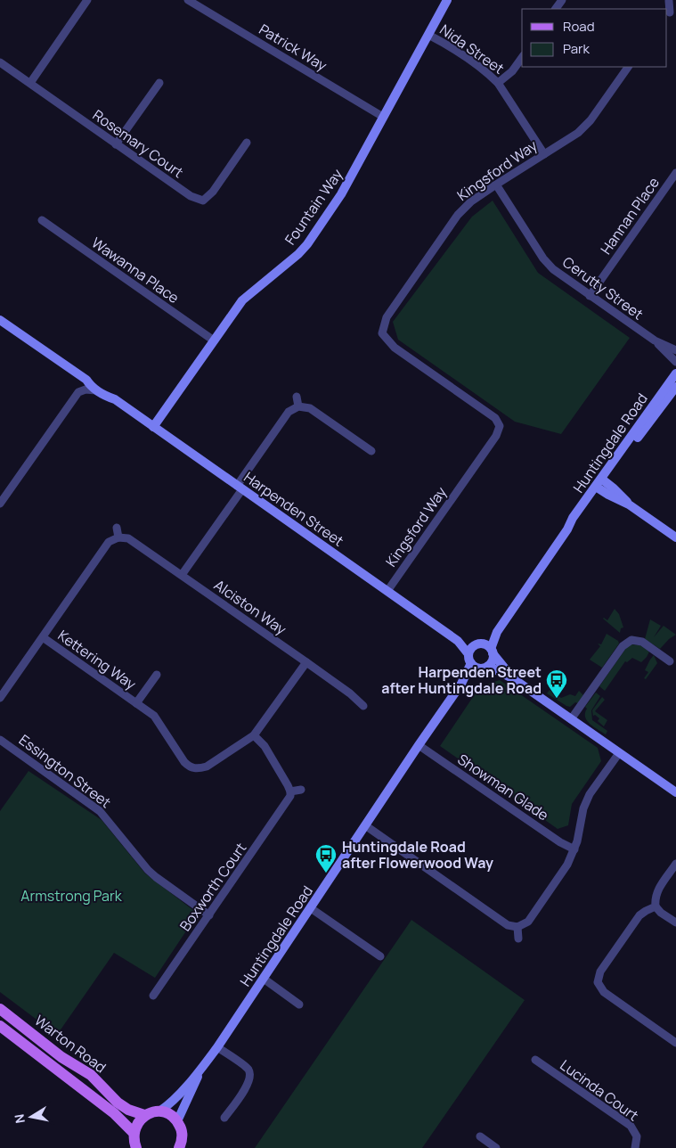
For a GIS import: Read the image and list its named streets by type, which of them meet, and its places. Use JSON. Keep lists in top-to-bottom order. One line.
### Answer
{"streets":{"main road":["Warton Road"],"street":["Patrick Way","Nida Street","Rosemary Court","Kingsford Way","Fountain Way","Hannan Place","Wawanna Place","Cerutty Street","Huntingdale Road","Harpenden Street","Alciston Way","Kettering Way","Essington Street","Showman Glade","Boxworth Court","Lucinda Court"]},"crossings":[["Patrick Way","Fountain Way"],["Nida Street","Kingsford Way"],["Nida Street","Fountain Way"],["Kingsford Way","Cerutty Street"],["Kingsford Way","Harpenden Street"],["Fountain Way","Wawanna Place"],["Fountain Way","Harpenden Street"],["Hannan Place","Cerutty Street"],["Huntingdale Road","Harpenden Street"],["Huntingdale Road","Showman Glade"],["Alciston Way","Kettering Way"],["Essington Street","Boxworth Court"]],"parks":["Armstrong Park"],"places":{"bus stop":["Harpenden Street after Huntingdale Road","Huntingdale Road after Flowerwood Way"]},"legend":["Road","Park"],"north":"left"}
